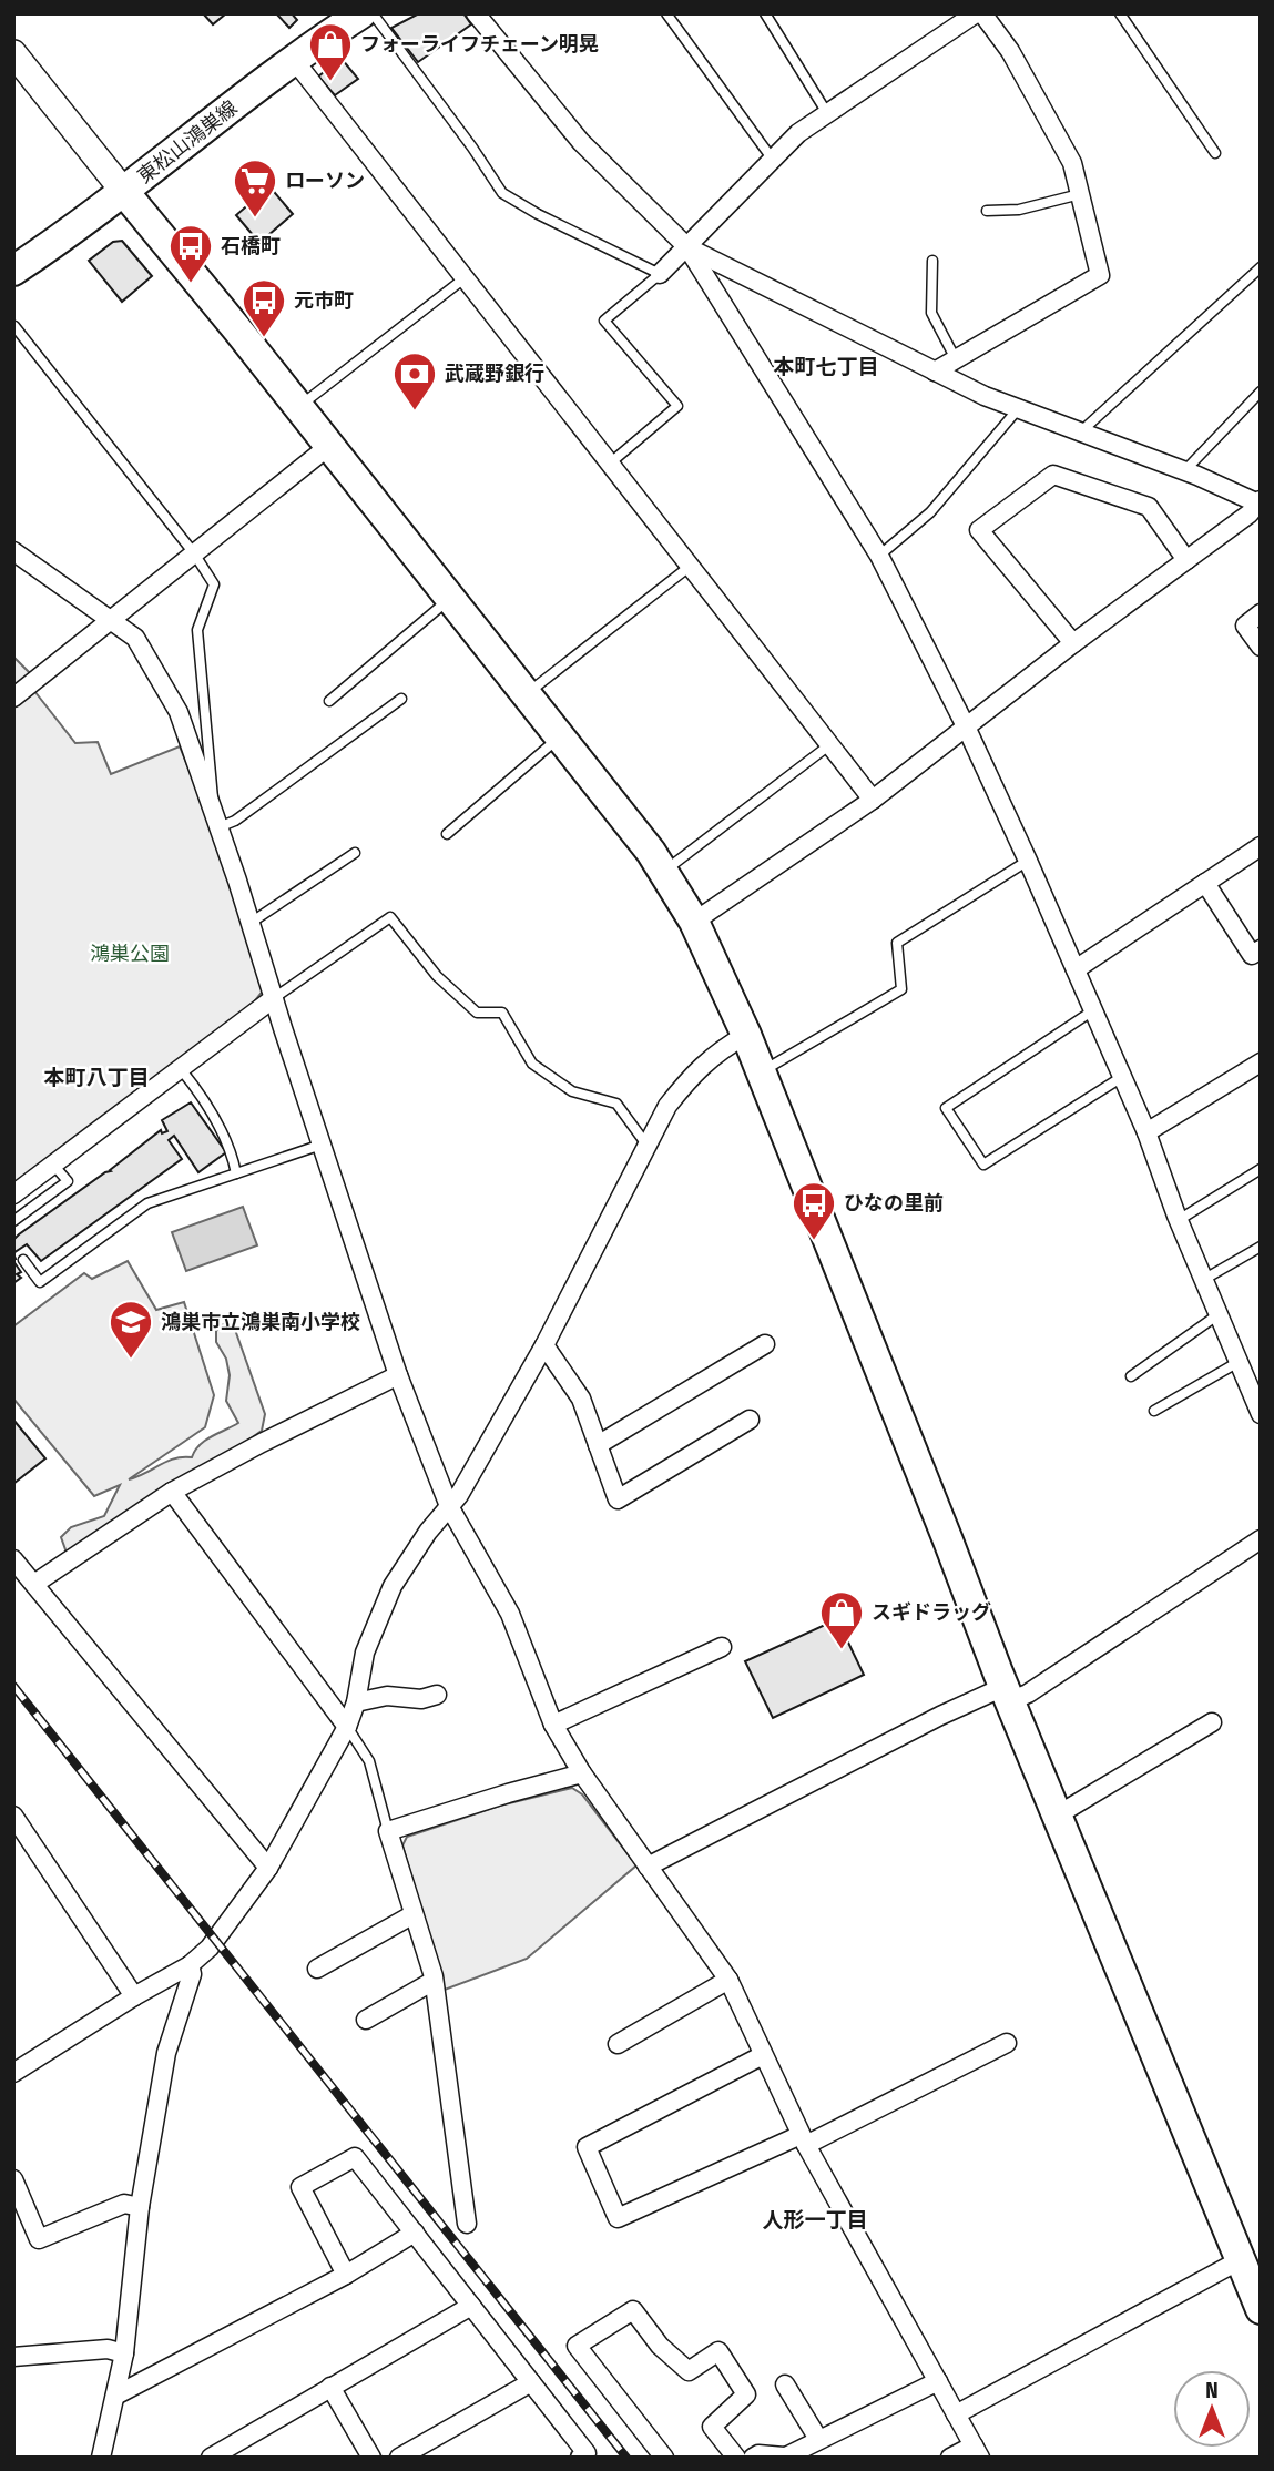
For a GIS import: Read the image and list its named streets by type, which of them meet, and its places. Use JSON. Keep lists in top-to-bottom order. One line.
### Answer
{"streets":{"main road":["東松山鴻巣線"]},"districts":["本町七丁目","本町八丁目","人形一丁目"],"parks":["鴻巣公園"],"places":{"shop":["フォーライフチェーン明晃","スギドラッグ"],"supermarket":["ローソン"],"bus stop":["石橋町","元市町","ひなの里前"],"bank":["武蔵野銀行"],"school or university":["鴻巣市立鴻巣南小学校"]},"north":"top"}
